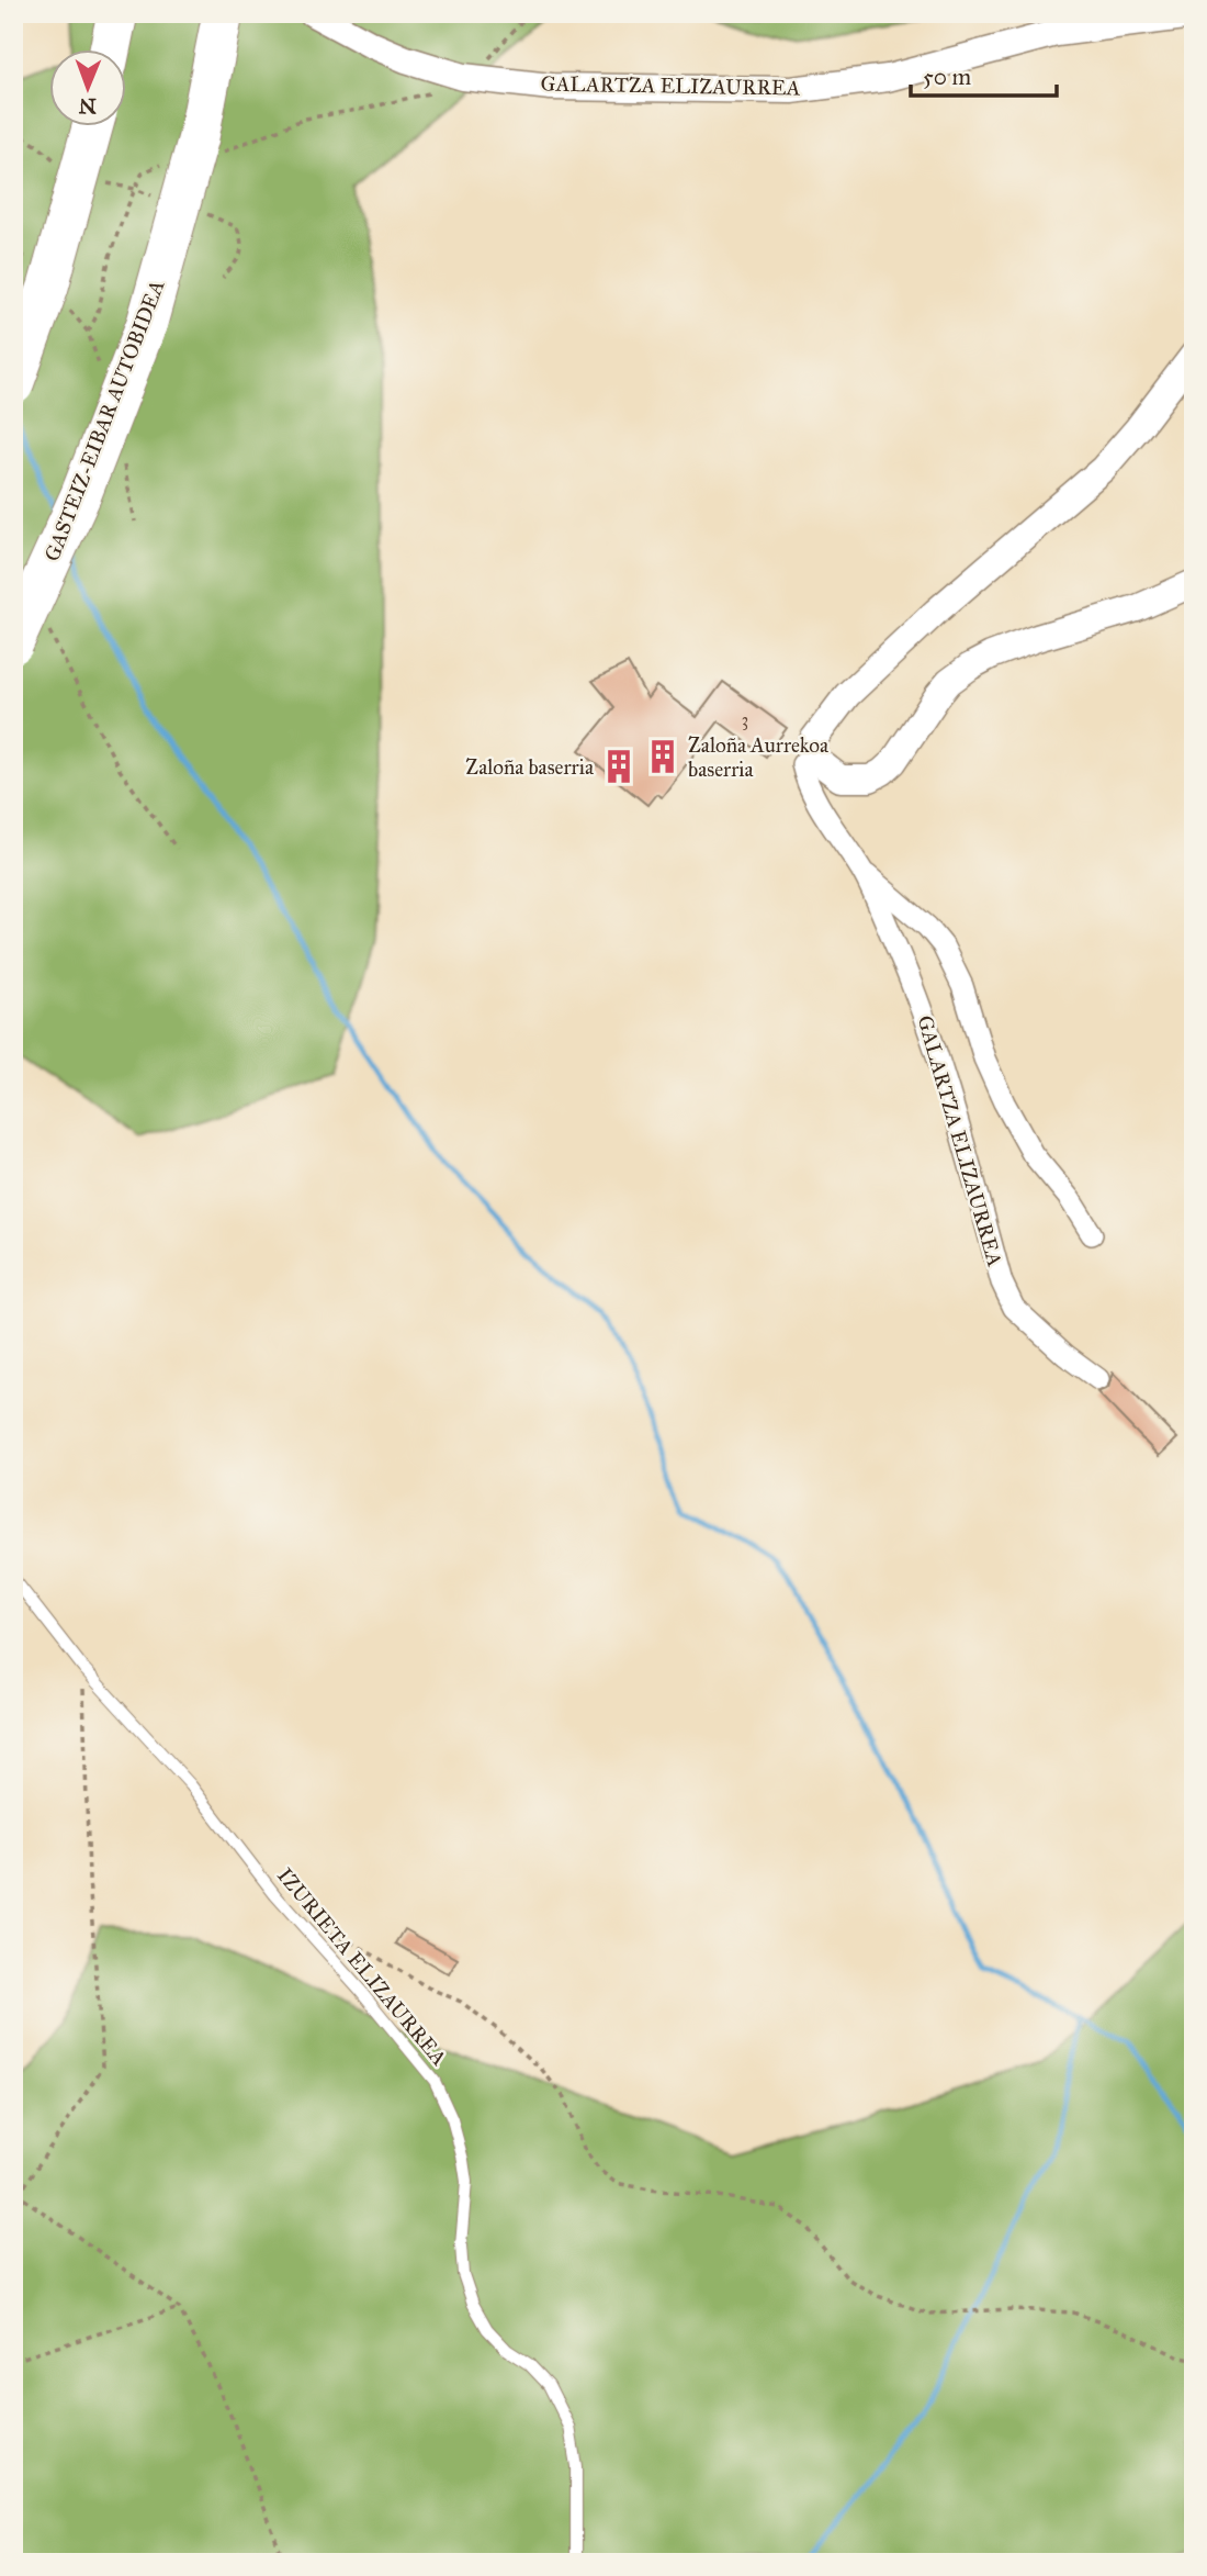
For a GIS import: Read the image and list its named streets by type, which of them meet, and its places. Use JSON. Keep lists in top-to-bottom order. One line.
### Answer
{"streets":{"highway":["GASTEIZ-EIBAR AUTOBIDEA"],"street":["GALARTZA ELIZAURREA"],"lane":["IZURIETA ELIZAURREA"]},"places":{"building":["Zaloña Aurrekoa baserria","Zaloña baserria"]},"house_numbers":["3"],"scale_bar":"50 m","north":"bottom"}
